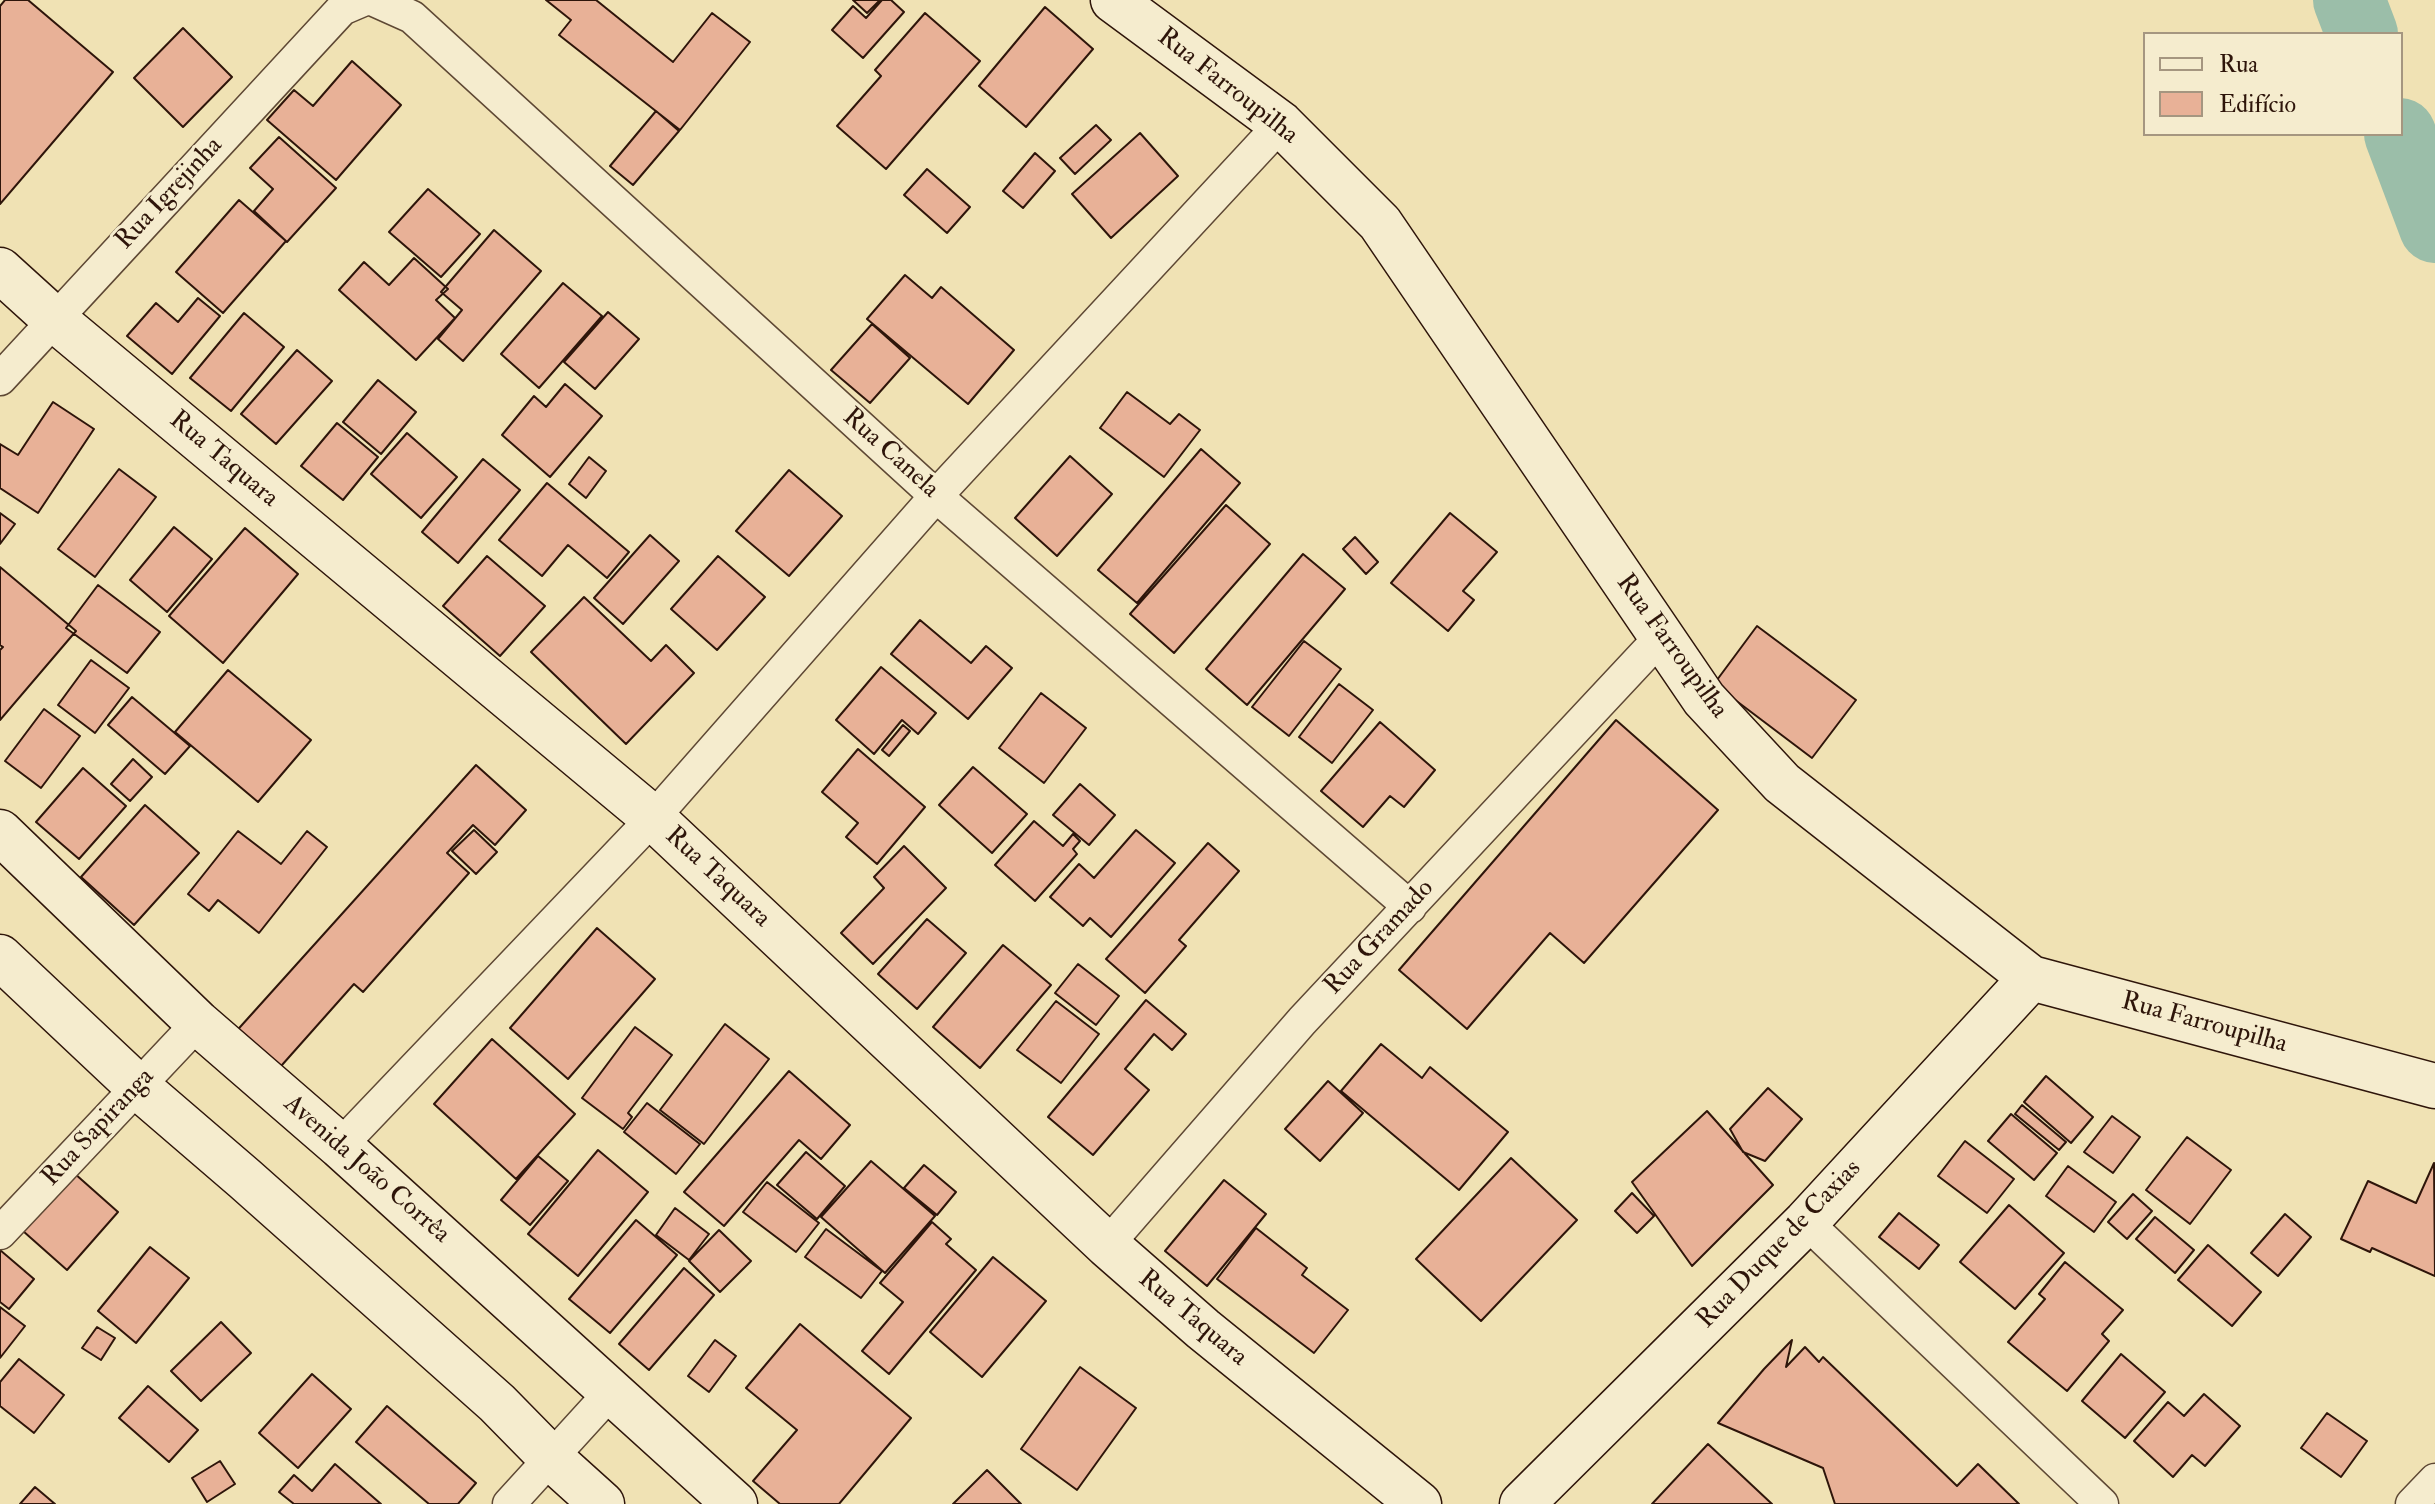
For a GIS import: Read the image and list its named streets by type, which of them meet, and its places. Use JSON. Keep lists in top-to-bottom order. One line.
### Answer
{"streets":{"street":["Rua Farroupilha","Rua Igrejinha","Rua Canela","Rua Taquara","Rua Gramado","Rua Sapiranga","Avenida João Corrêa","Rua Duque de Caxias"]},"crossings":[["Rua Farroupilha","Rua Gramado"],["Rua Farroupilha","Rua Duque de Caxias"],["Rua Igrejinha","Rua Taquara"],["Rua Canela","Rua Gramado"],["Rua Taquara","Rua Gramado"],["Rua Sapiranga","Avenida João Corrêa"]],"legend":["Rua","Edifício"]}
